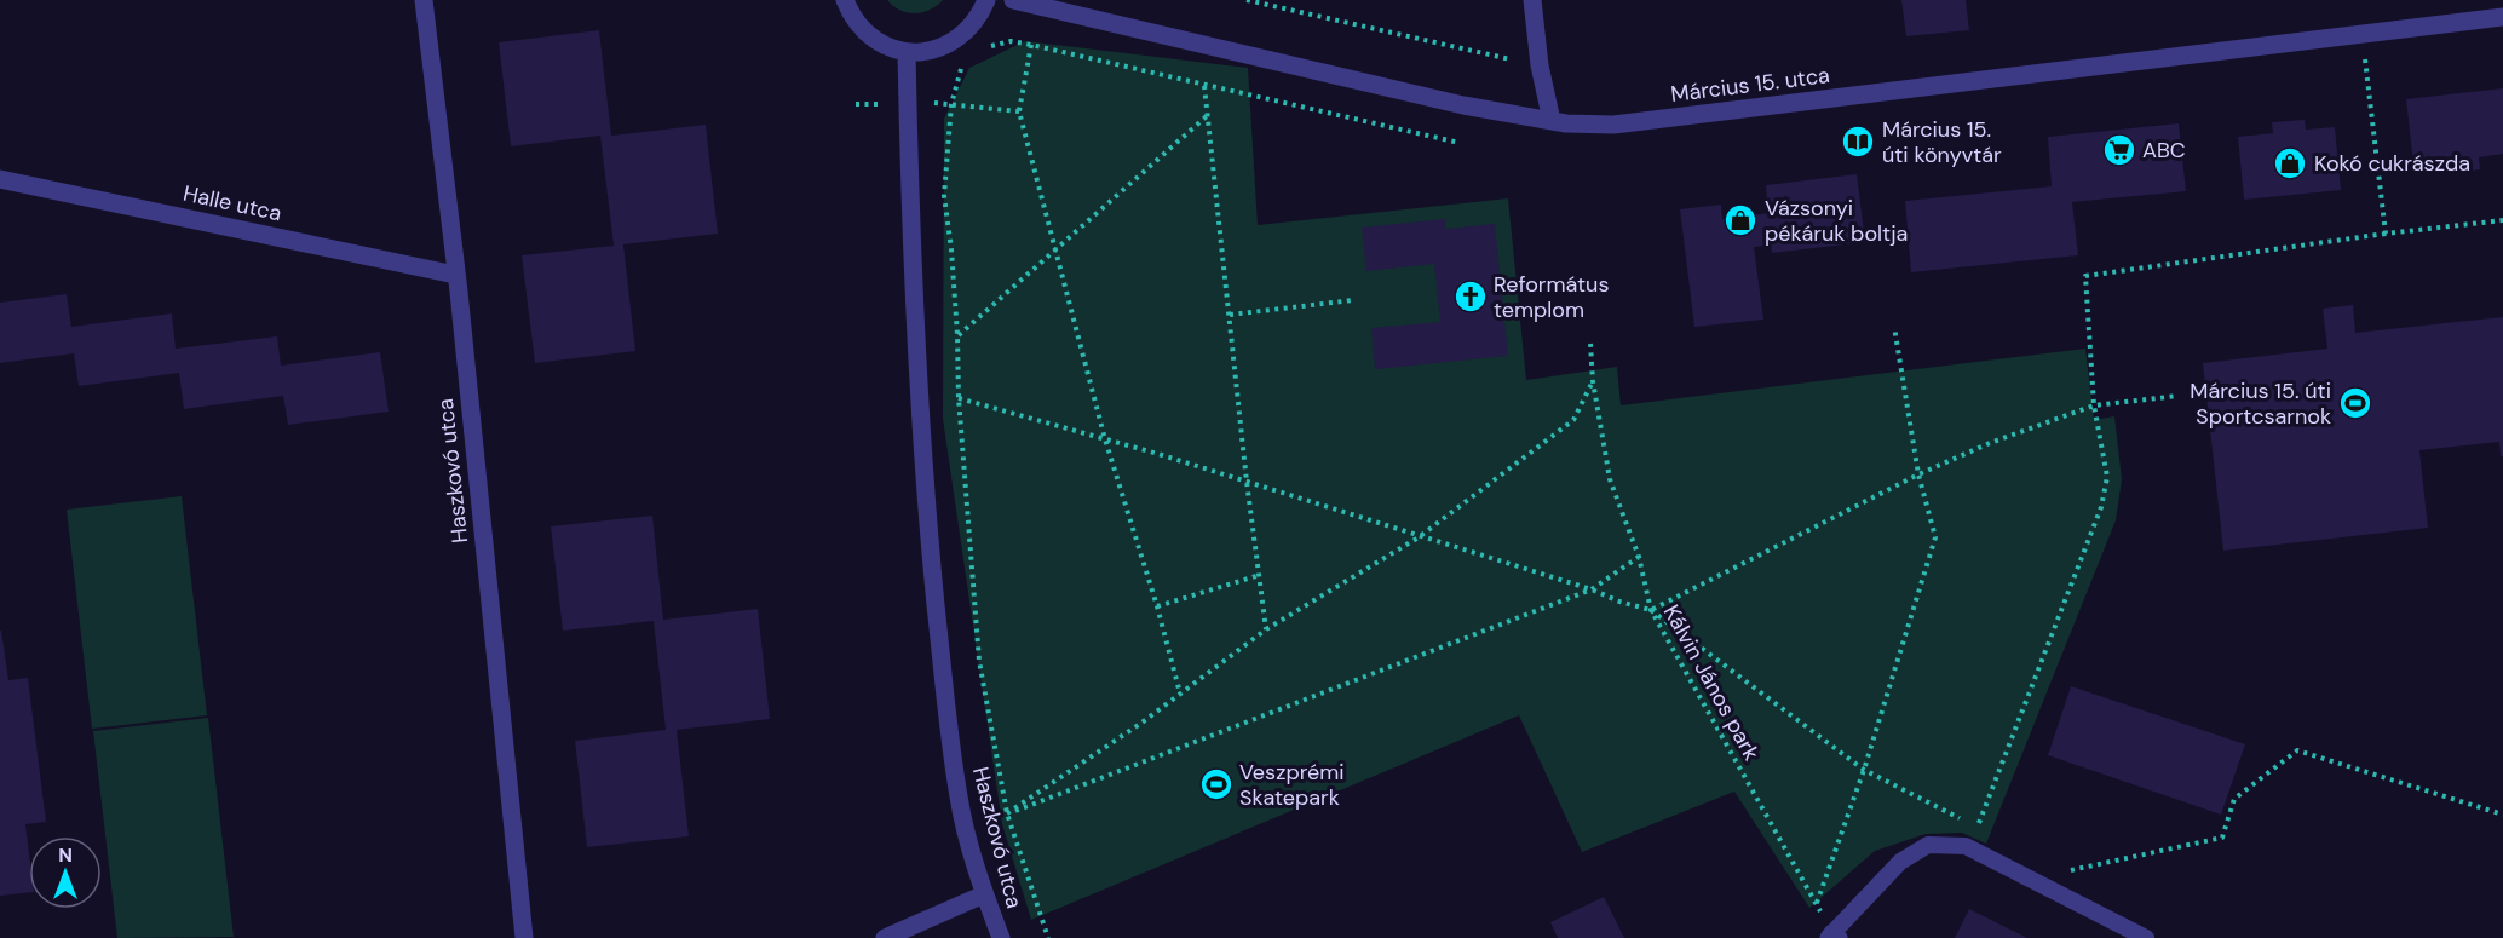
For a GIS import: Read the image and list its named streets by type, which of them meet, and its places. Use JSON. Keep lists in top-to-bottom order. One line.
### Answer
{"streets":{"street":["Március 15. utca","Halle utca","Haszkovó utca"],"path":["Kálvin János park"]},"crossings":[["Halle utca","Haszkovó utca"]],"places":{"library":["Március 15. úti könyvtár"],"supermarket":["ABC"],"shop":["Kokó cukrászda","Vázsonyi pékáruk boltja"],"church":["Református templom"],"sports":["Március 15. úti Sportcsarnok","Veszprémi Skatepark"]},"north":"top"}
